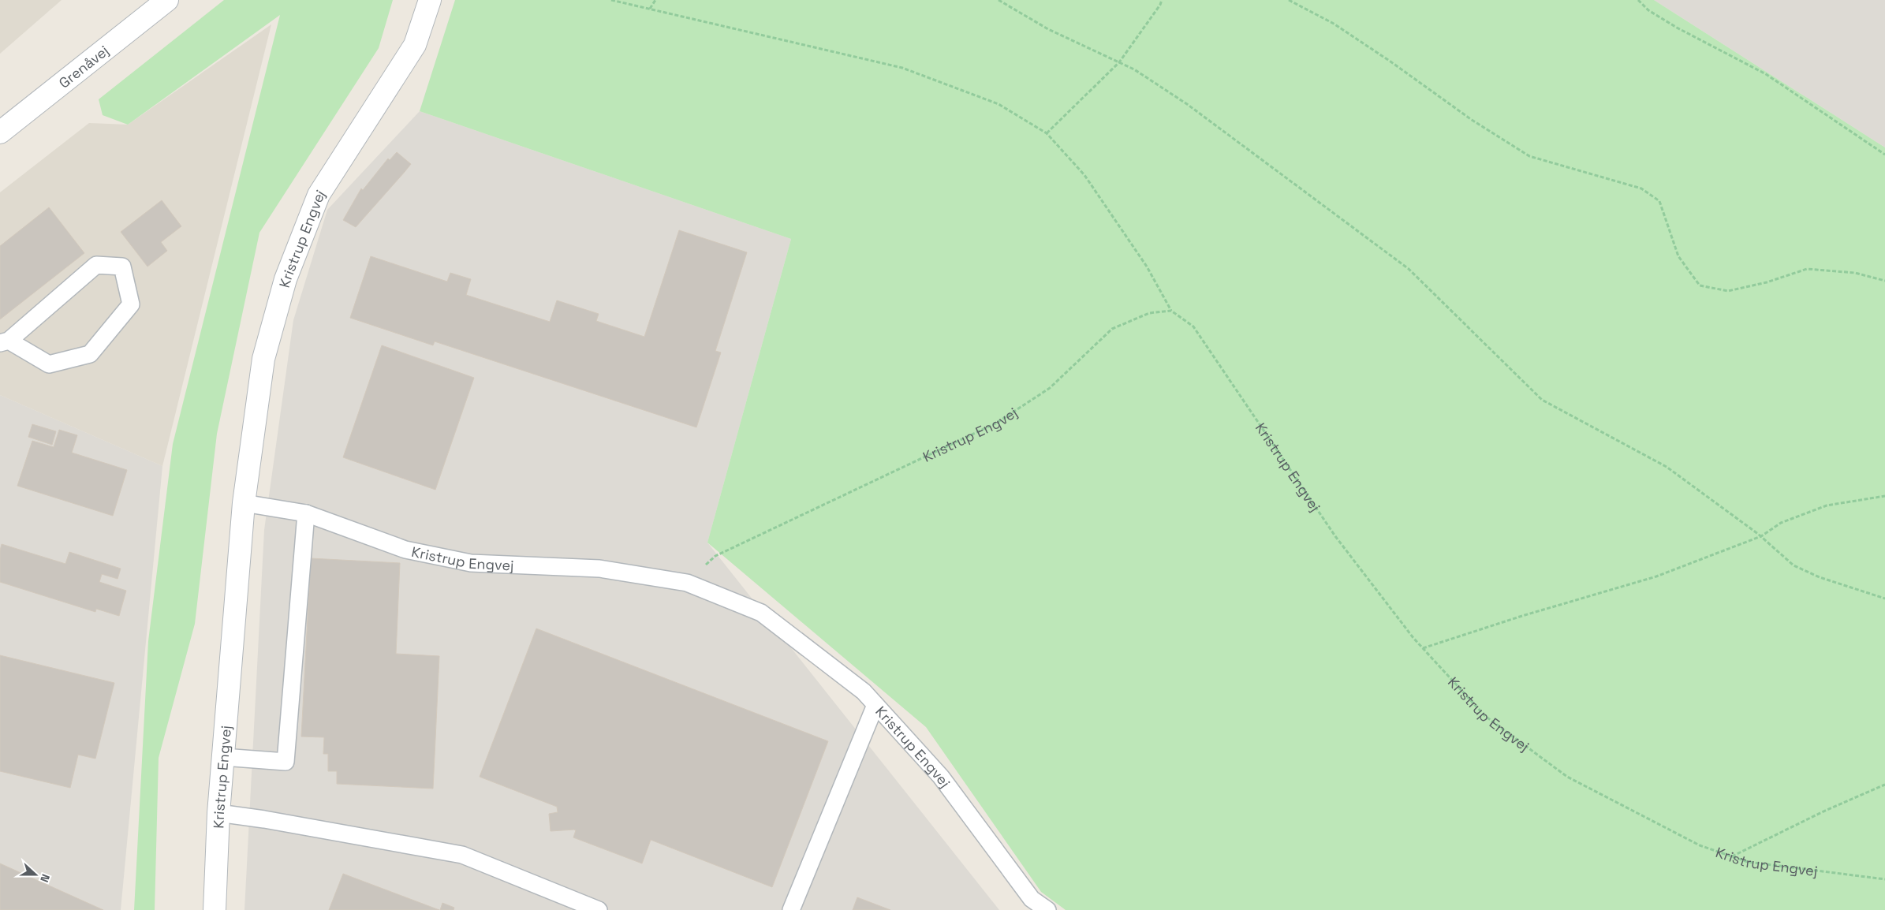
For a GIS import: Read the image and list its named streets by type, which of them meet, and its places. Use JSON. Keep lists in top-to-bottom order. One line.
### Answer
{"streets":{"street":["Grenåvej","Kristrup Engvej"]},"north":"right"}
